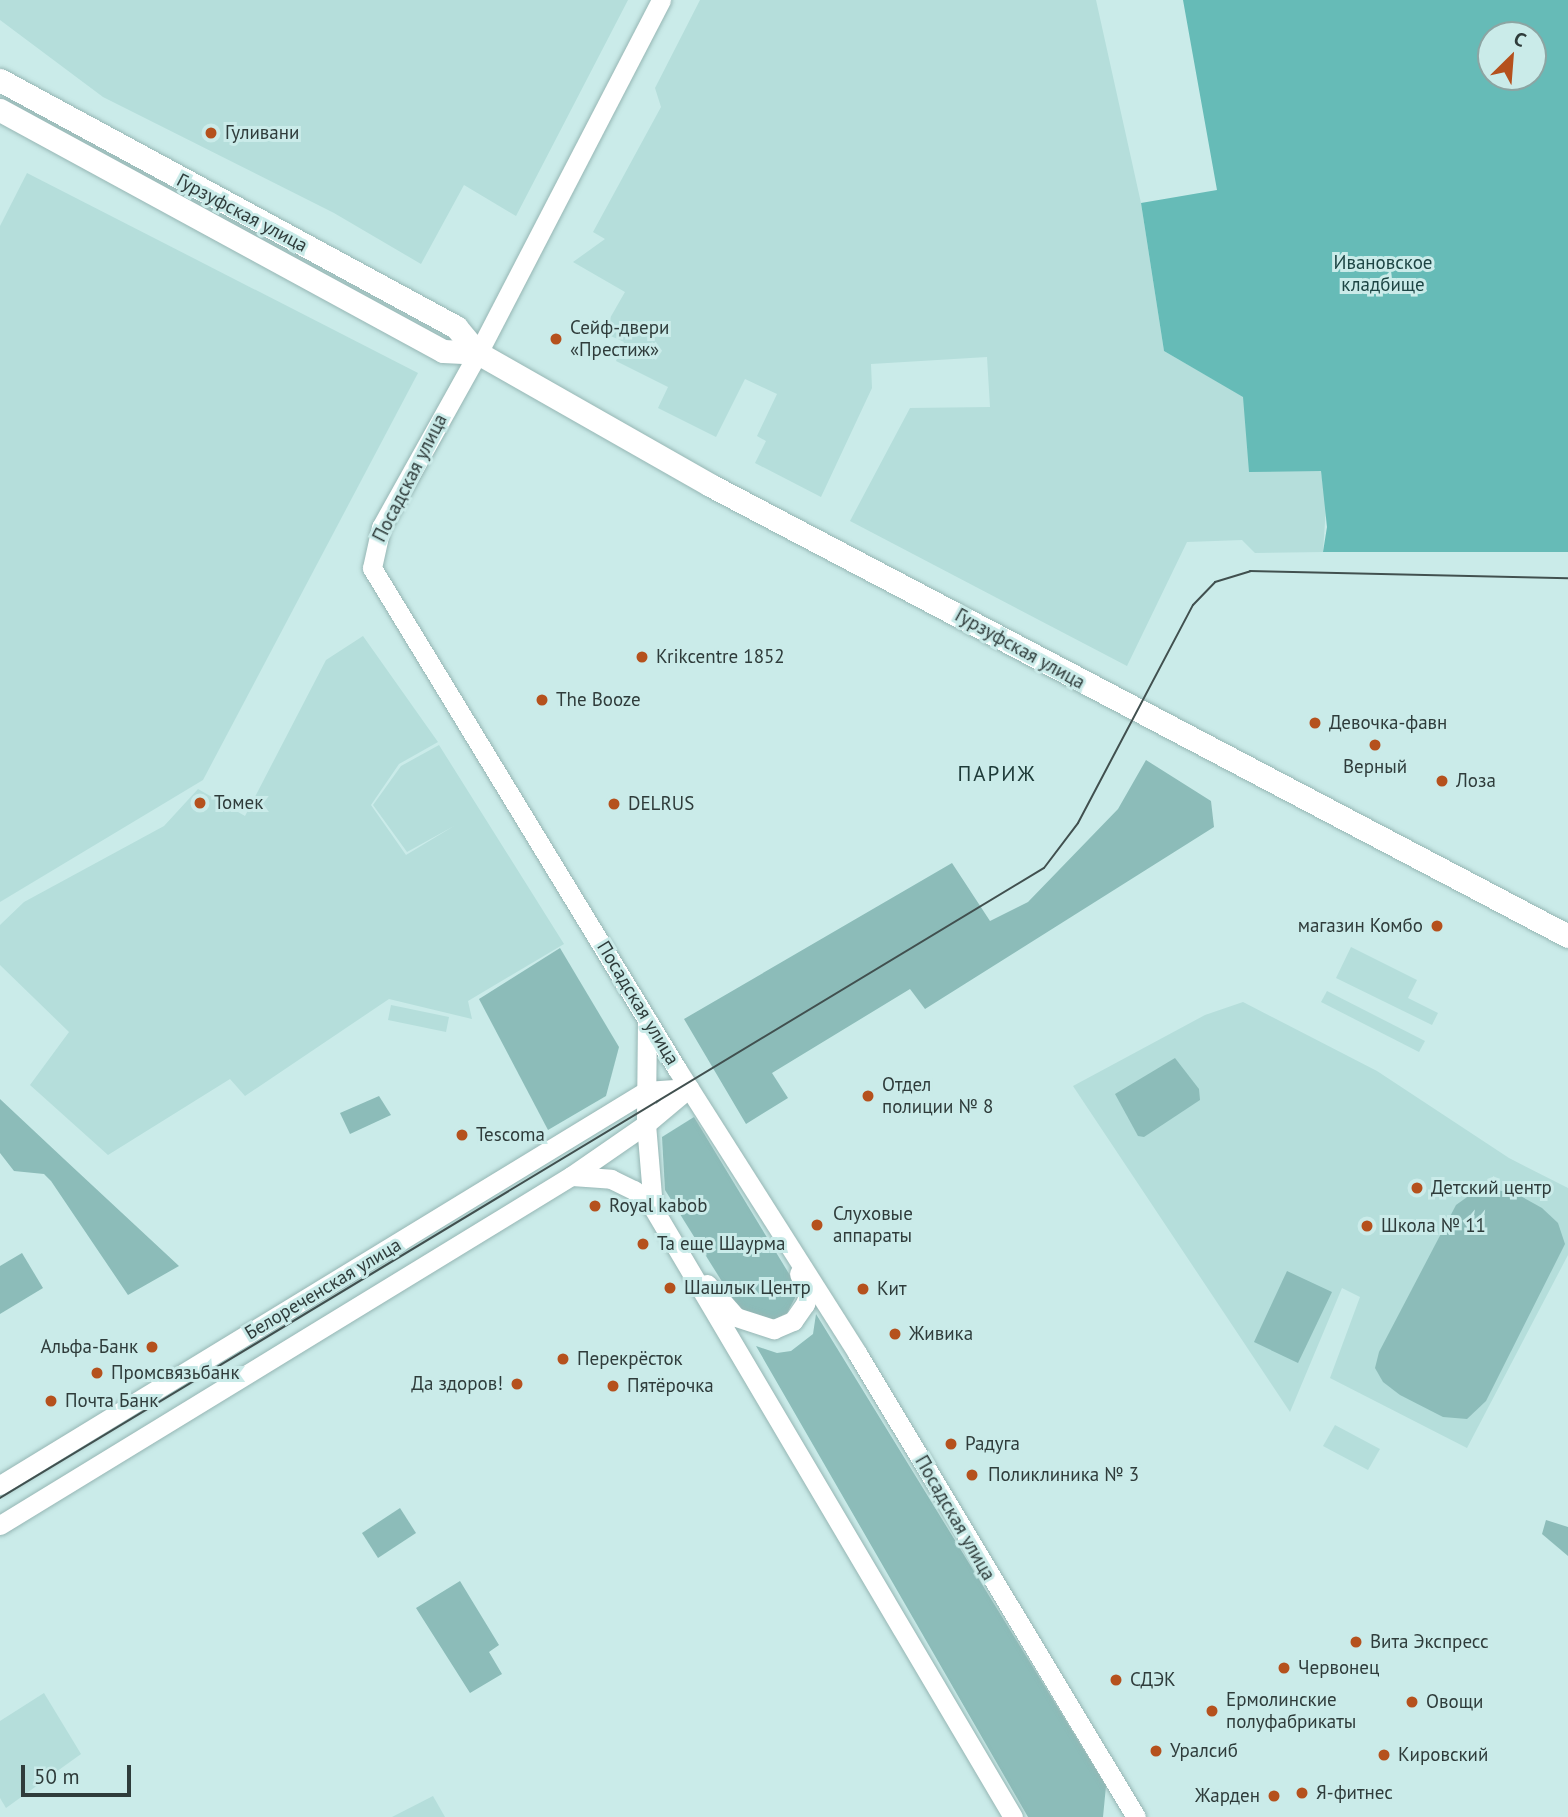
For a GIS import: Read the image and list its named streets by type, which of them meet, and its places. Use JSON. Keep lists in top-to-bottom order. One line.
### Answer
{"streets":{"main road":["Гурзуфская улица"],"street":["Посадская улица","Белореченская улица"]},"crossings":[["Гурзуфская улица","Посадская улица"],["Посадская улица","Белореченская улица"]],"districts":["ПАРИЖ"],"parks":["Ивановское кладбище"],"places":["Гуливани","Сейф-двери «Престиж»","Krikcentre 1852","The Booze","Девочка-фавн","Верный","Лоза","Томек","DELRUS","магазин Комбо","Отдел полиции № 8","Tescoma","Детский центр","Royal kabob","Слуховые аппараты","Школа № 11","Та еще Шаурма","Шашлык Центр","Кит","Живика","Альфа-Банк","Перекрёсток","Промсвязьбанк","Да здоров!","Пятёрочка","Почта Банк","Радуга","Поликлиника № 3","Вита Экспресс","Червонец","СДЭК","Овощи","Ермолинские полуфабрикаты","Уралсиб","Кировский","Я-фитнес","Жарден"],"scale_bar":"50 m","north":"top right"}
